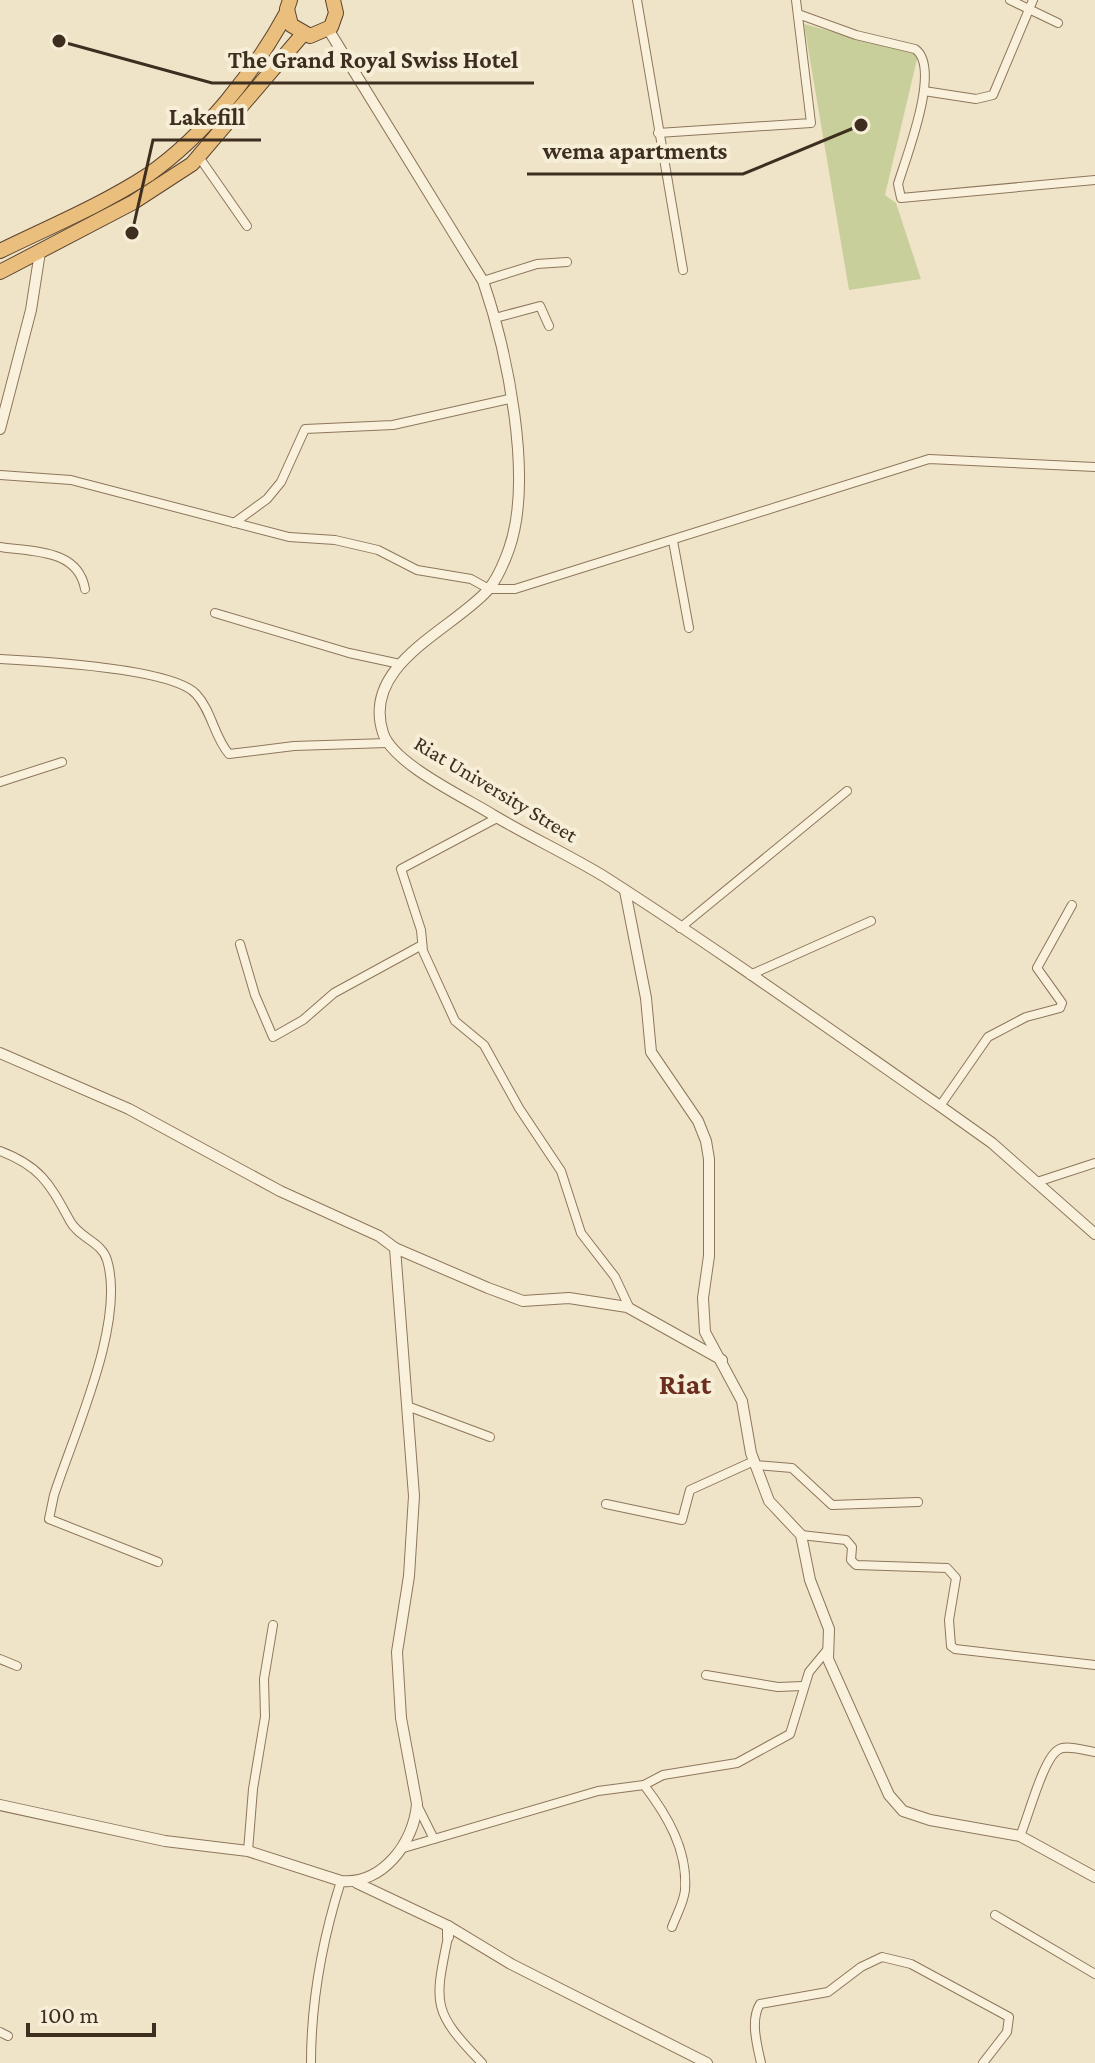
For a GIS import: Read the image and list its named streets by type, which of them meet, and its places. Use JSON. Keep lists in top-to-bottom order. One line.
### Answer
{"streets":{"street":["Riat University Street"]},"districts":["Riat"],"places":["The Grand Royal Swiss Hotel","wema apartments","Lakefill"],"scale_bar":"100 m"}
